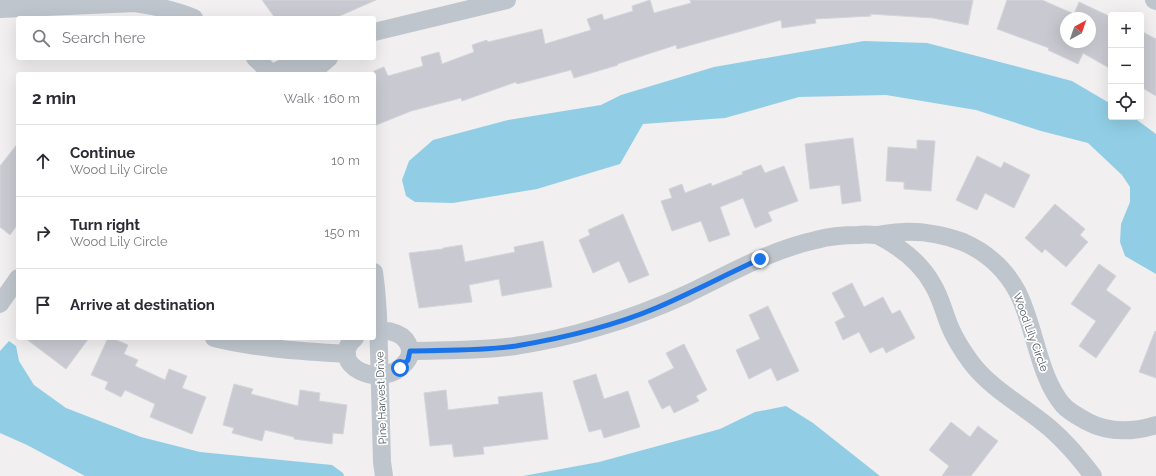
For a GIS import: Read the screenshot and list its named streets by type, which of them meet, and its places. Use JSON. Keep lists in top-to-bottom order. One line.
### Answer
{"streets":{"street":["Wood Lily Circle","Pine Harvest Drive"]},"north":"top right","page":{"map_buttons":["+","−"],"search":"Search here","heading":["2 min","Walk · 160 m"],"list":[["Continue","Wood Lily Circle","10 m"],["Turn right","Wood Lily Circle","150 m"],"Arrive at destination"]}}
